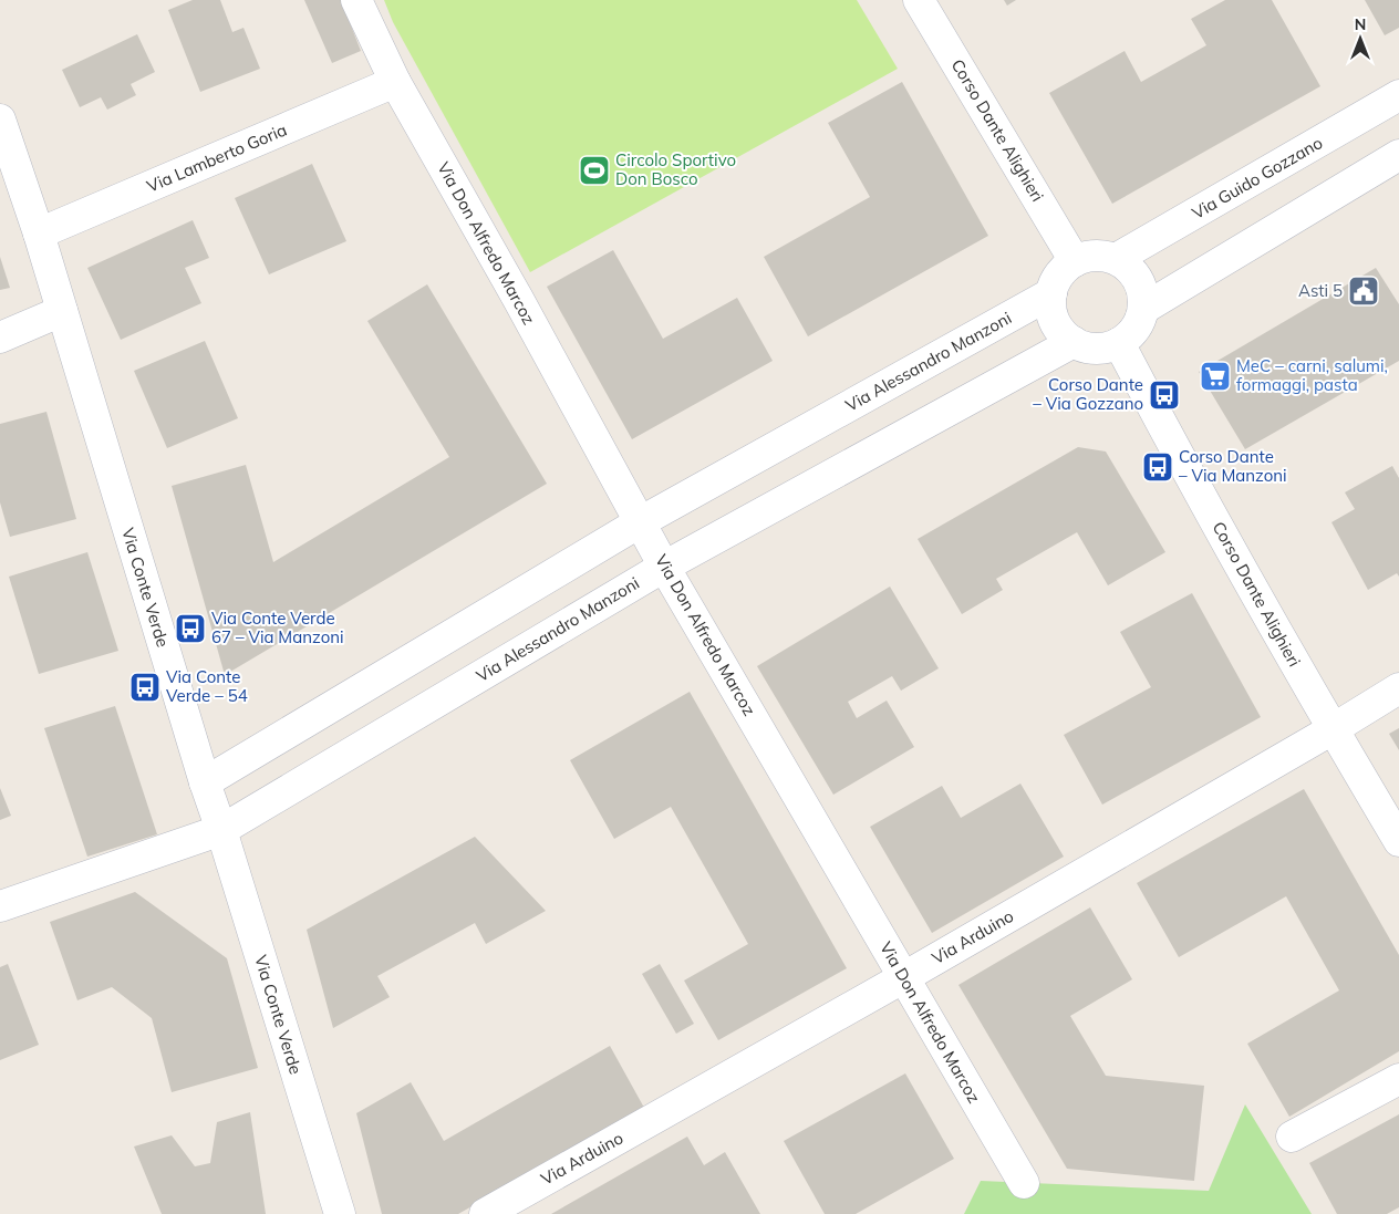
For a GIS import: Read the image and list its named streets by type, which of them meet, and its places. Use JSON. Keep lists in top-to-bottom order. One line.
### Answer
{"streets":{"street":["Corso Dante Alighieri","Via Lamberto Goria","Via Guido Gozzano","Via Don Alfredo Marcoz","Via Alessandro Manzoni","Via Conte Verde","Via Arduino"]},"crossings":[["Corso Dante Alighieri","Via Guido Gozzano"],["Corso Dante Alighieri","Via Alessandro Manzoni"],["Corso Dante Alighieri","Via Arduino"],["Via Lamberto Goria","Via Don Alfredo Marcoz"],["Via Lamberto Goria","Via Conte Verde"],["Via Guido Gozzano","Via Alessandro Manzoni"],["Via Don Alfredo Marcoz","Via Alessandro Manzoni"],["Via Don Alfredo Marcoz","Via Arduino"],["Via Alessandro Manzoni","Via Conte Verde"]],"places":{"sports":["Circolo Sportivo Don Bosco"],"public building":["Asti 5"],"supermarket":["MeC – carni, salumi, formaggi, pasta"],"bus stop":["Corso Dante – Via Gozzano","Corso Dante – Via Manzoni","Via Conte Verde 67 – Via Manzoni","Via Conte Verde – 54"]},"north":"top"}
